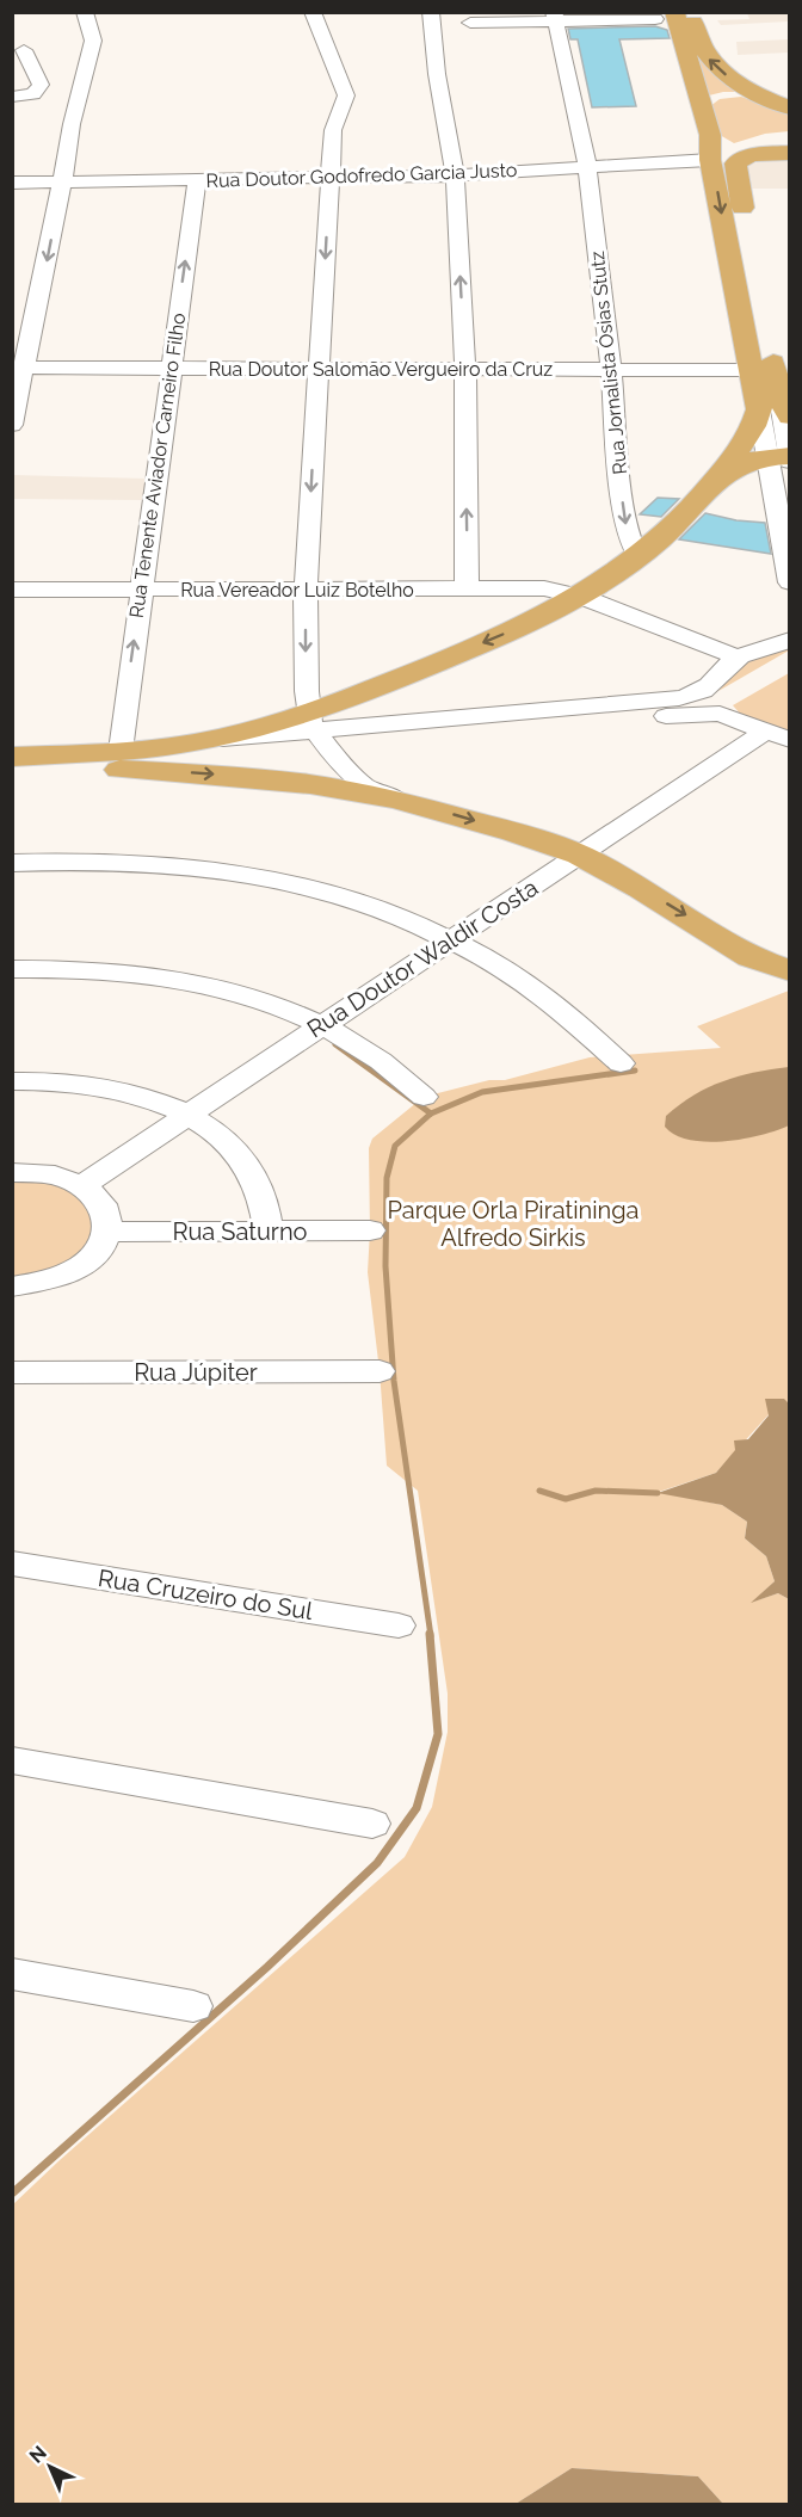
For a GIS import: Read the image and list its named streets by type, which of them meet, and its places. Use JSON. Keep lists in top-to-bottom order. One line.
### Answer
{"streets":{"street":["Rua Doutor Godofredo Garcia Justo","Rua Jornalista Ósias Stutz","Rua Doutor Salomão Vergueiro da Cruz","Rua Tenente Aviador Carneiro Filho","Rua Vereador Luiz Botelho","Rua Doutor Waldir Costa","Rua Saturno","Rua Júpiter","Rua Cruzeiro do Sul"]},"crossings":[["Rua Doutor Godofredo Garcia Justo","Rua Jornalista Ósias Stutz"],["Rua Doutor Godofredo Garcia Justo","Rua Tenente Aviador Carneiro Filho"],["Rua Jornalista Ósias Stutz","Rua Doutor Salomão Vergueiro da Cruz"],["Rua Doutor Salomão Vergueiro da Cruz","Rua Tenente Aviador Carneiro Filho"],["Rua Tenente Aviador Carneiro Filho","Rua Vereador Luiz Botelho"]],"parks":["Parque Orla Piratininga Alfredo Sirkis"],"north":"top left"}
